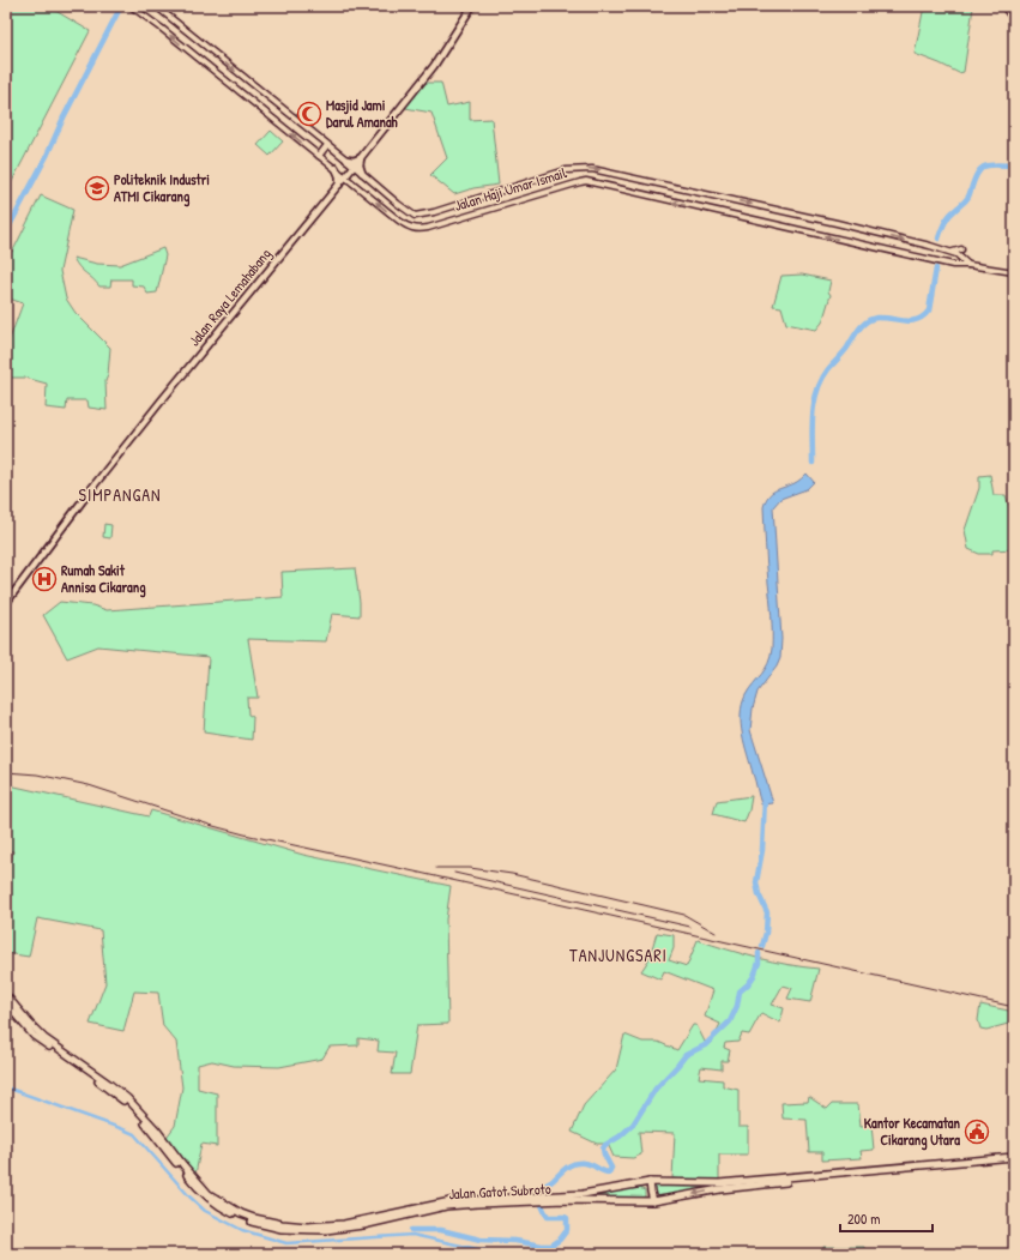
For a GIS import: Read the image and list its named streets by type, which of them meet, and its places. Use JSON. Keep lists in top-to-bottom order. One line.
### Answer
{"streets":{"highway":["Jalan Gatot Subroto"],"main road":["Jalan Haji Umar Ismail","Jalan Raya Lemahabang"]},"districts":["SIMPANGAN","TANJUNGSARI"],"places":{"mosque":["Masjid Jami Darul Amanah"],"school or university":["Politeknik Industri ATMI Cikarang"],"hospital":["Rumah Sakit Annisa Cikarang"],"public building":["Kantor Kecamatan Cikarang Utara"]},"scale_bar":"200 m"}
